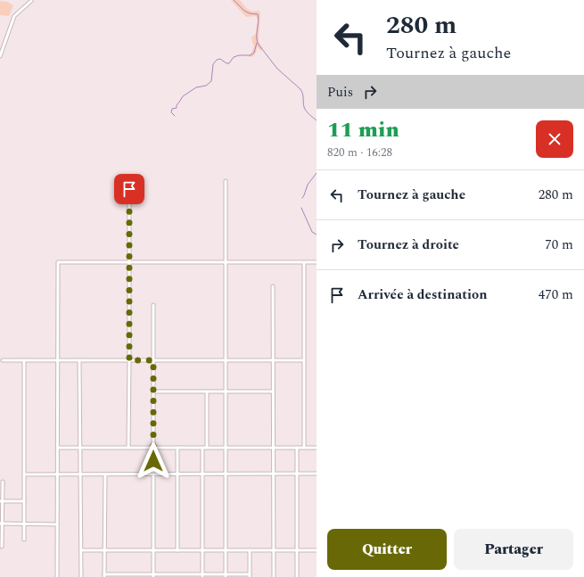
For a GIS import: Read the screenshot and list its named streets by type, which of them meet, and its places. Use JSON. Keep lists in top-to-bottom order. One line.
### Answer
{"page":{"turn":["280 m","Tournez à gauche"],"then":"Puis","heading":["11 min","820 m · 16:28"],"list":[{"name":"Tournez à gauche","value":"280 m"},{"name":"Tournez à droite","value":"70 m"},{"name":"Arrivée à destination","value":"470 m"}],"buttons":["Quitter","Partager"]}}
